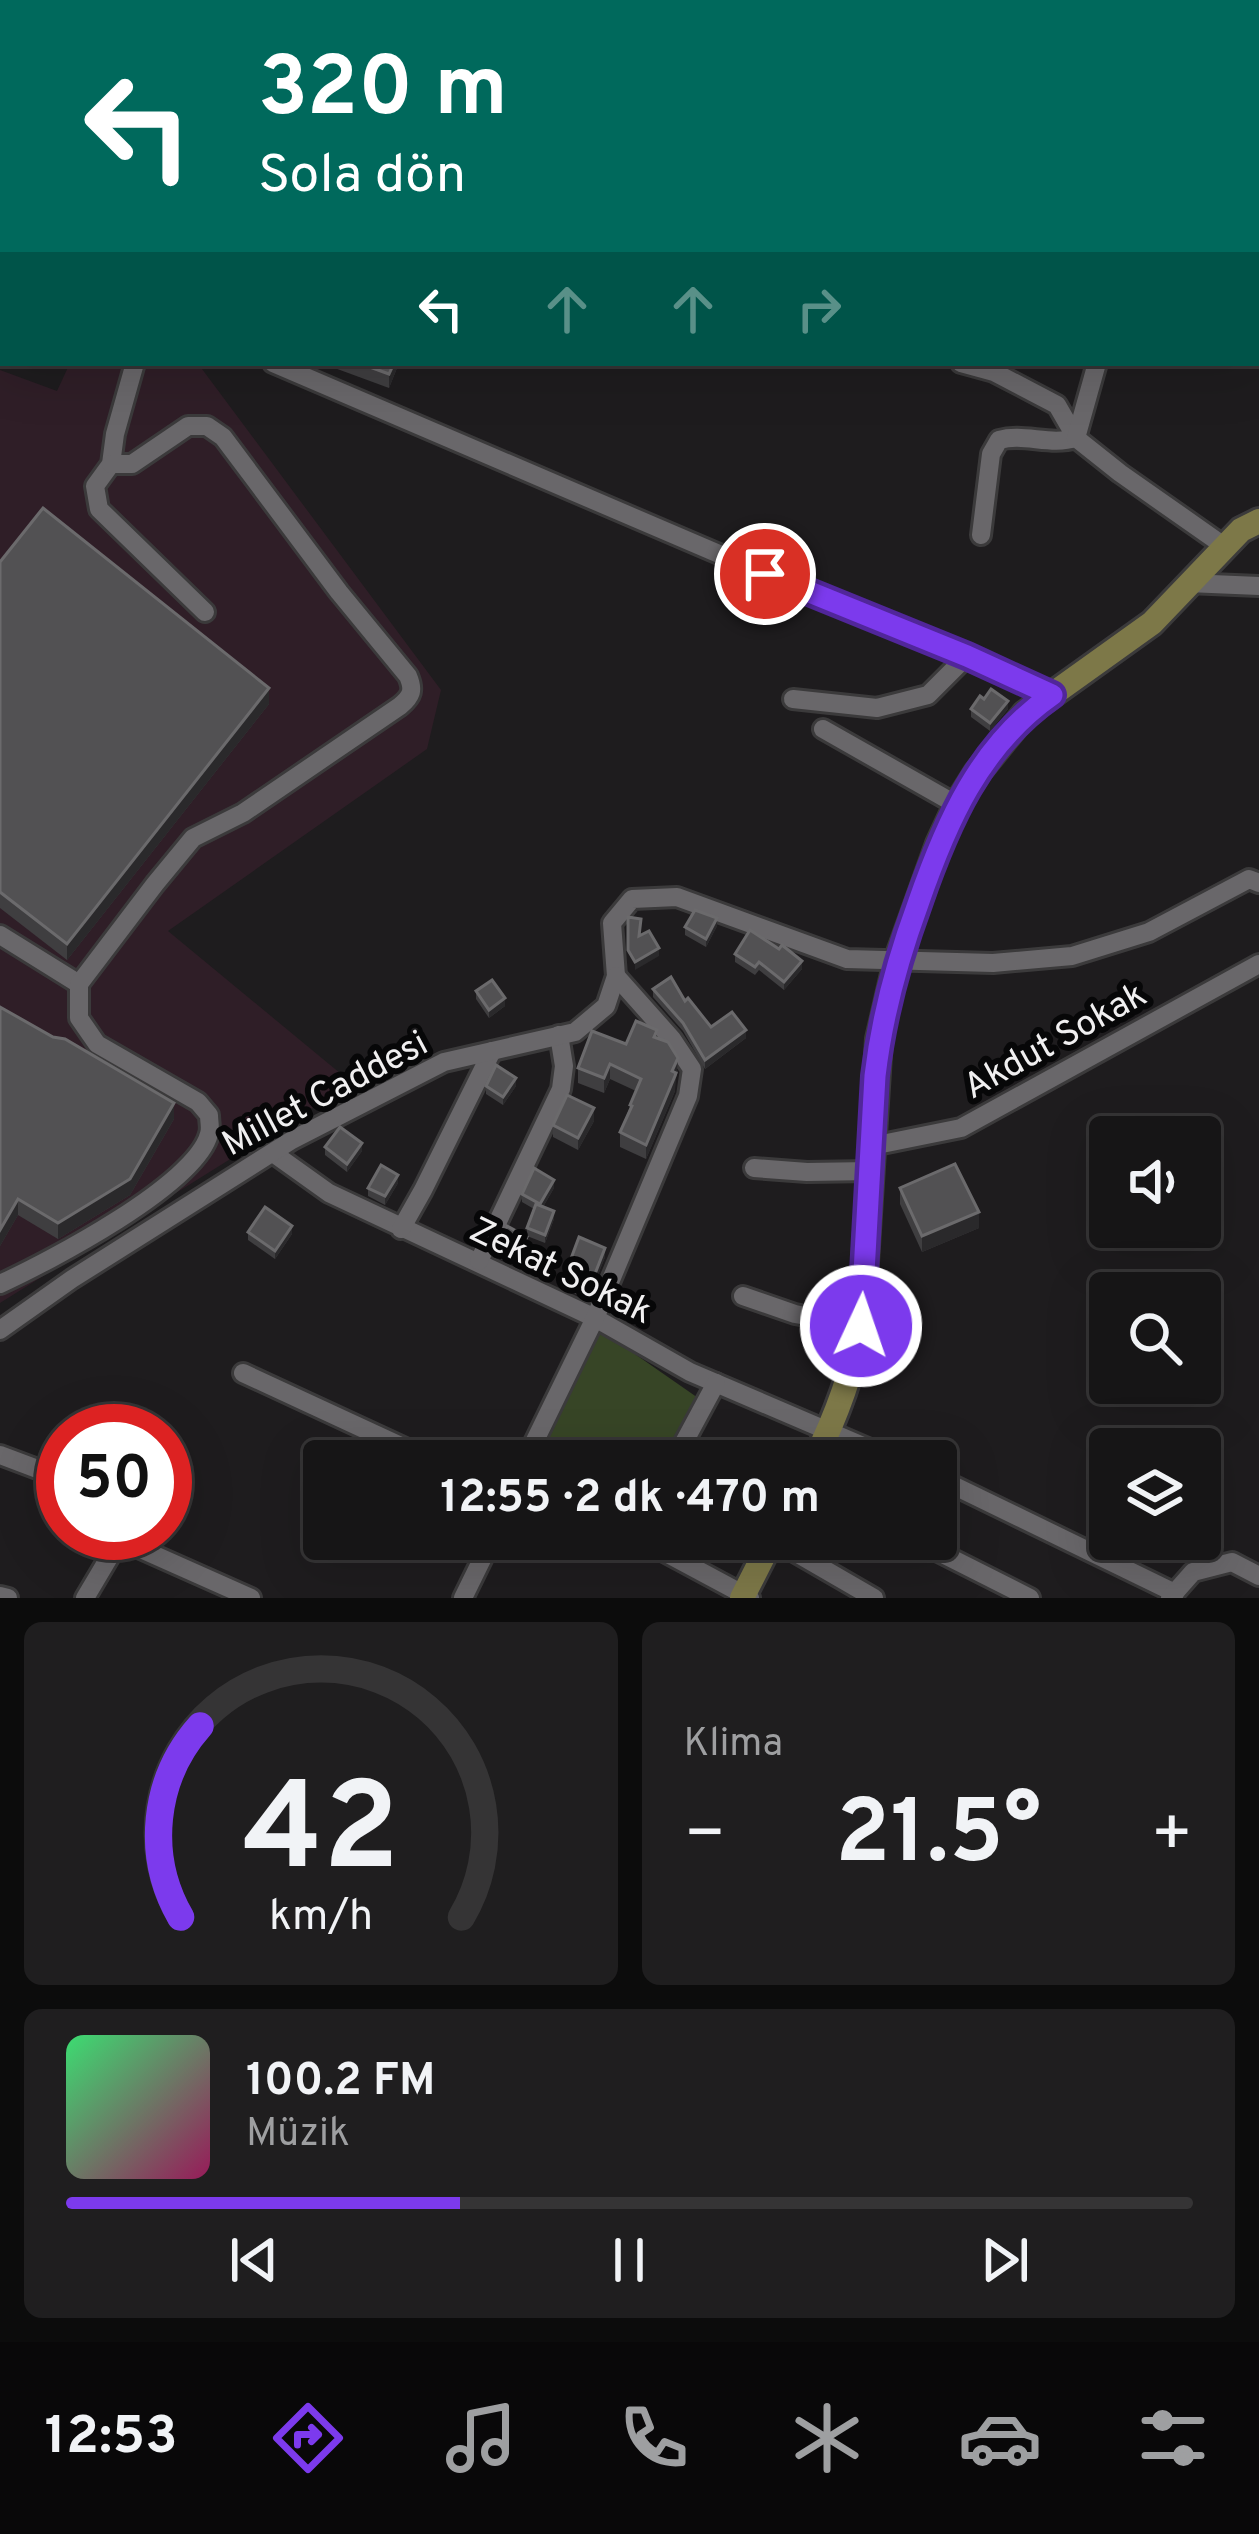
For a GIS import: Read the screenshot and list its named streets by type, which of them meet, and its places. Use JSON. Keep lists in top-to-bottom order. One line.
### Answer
{"streets":{"street":["Akdut Sokak","Millet Caddesi","Zekat Sokak"]},"crossings":[["Millet Caddesi","Zekat Sokak"]],"page":{"turn":["320 m","Sola dön"],"limit":"50","trip":"12:55 · 2 dk · 470 m","tile":"Klima","heat":["−","21.5°","+"],"song":["100.2 FM","Müzik"],"tabs":"12:53","gauge":["42","km/h"]}}
